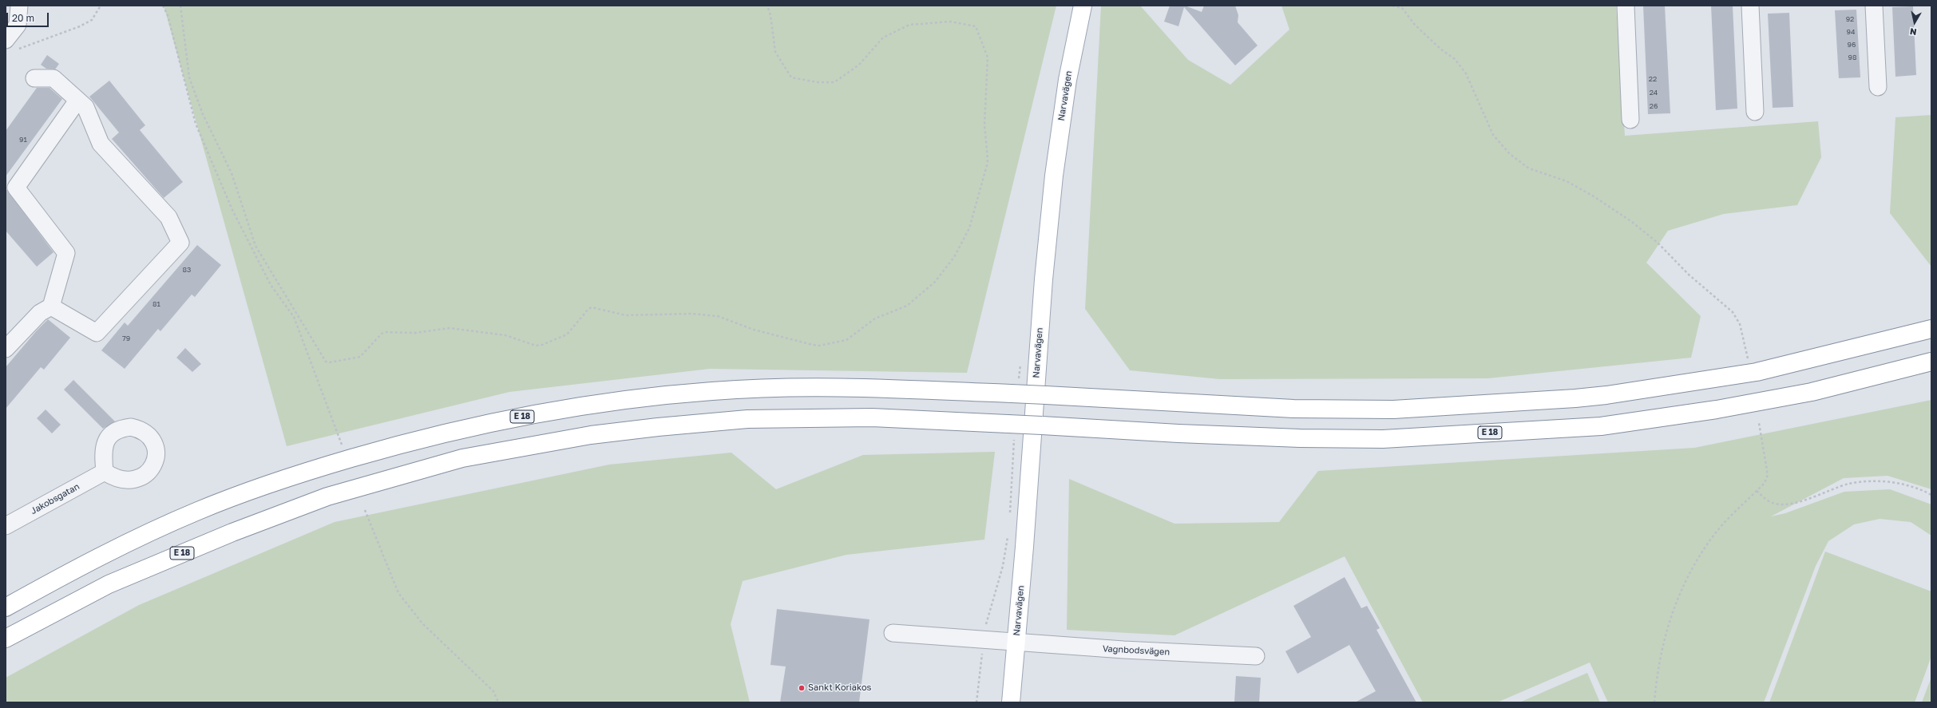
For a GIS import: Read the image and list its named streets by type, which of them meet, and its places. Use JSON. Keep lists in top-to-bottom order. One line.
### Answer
{"streets":{"main road":["Narvavägen","E 18"],"street":["Jakobsgatan","Vagnbodsvägen"]},"crossings":[["Narvavägen","Vagnbodsvägen"]],"places":["Sankt Koriakos"],"house_numbers":["92","94","96","98","22","24","26","91","83","81","79"],"scale_bar":"20 m","north":"bottom"}
